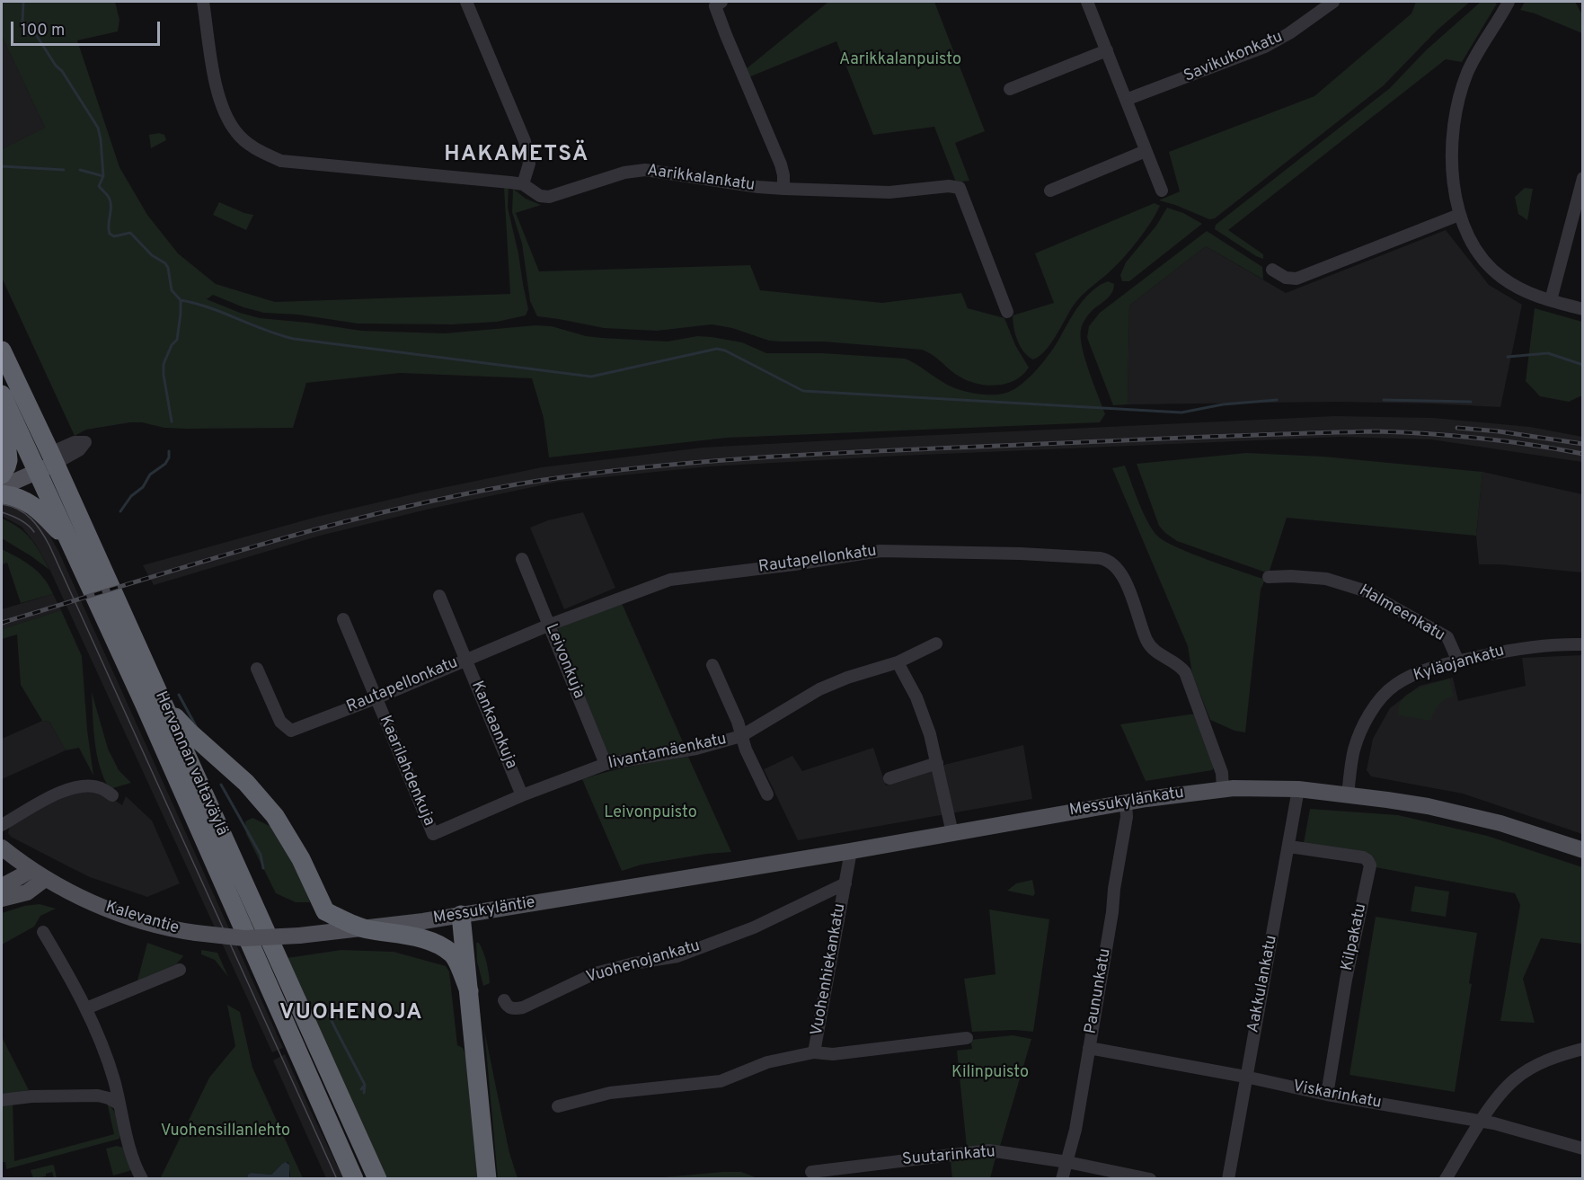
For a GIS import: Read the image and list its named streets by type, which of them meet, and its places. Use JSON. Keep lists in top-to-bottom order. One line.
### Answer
{"streets":{"highway":["Hervannan valtaväylä"],"main road":["Messukylänkatu","Messukyläntie","Kalevantie"],"street":["Savikukonkatu","Aarikkalankatu","Rautapellonkatu","Halmeenkatu","Leivonkuja","Kyläojankatu","Kankaankuja","Iivantamäenkatu","Kaarilahdenkuja","Kilpakatu","Vuohenojankatu","Vuohenhiekankatu","Aakkulankatu","Paununkatu","Viskarinkatu","Suutarinkatu"]},"crossings":[["Rautapellonkatu","Leivonkuja"],["Rautapellonkatu","Kankaankuja"],["Rautapellonkatu","Kaarilahdenkuja"],["Rautapellonkatu","Messukylänkatu"],["Halmeenkatu","Kyläojankatu"],["Leivonkuja","Iivantamäenkatu"],["Kyläojankatu","Messukylänkatu"],["Kankaankuja","Iivantamäenkatu"],["Iivantamäenkatu","Kaarilahdenkuja"],["Messukylänkatu","Messukyläntie"],["Messukylänkatu","Vuohenhiekankatu"],["Messukylänkatu","Aakkulankatu"],["Messukylänkatu","Paununkatu"],["Messukyläntie","Kalevantie"],["Kilpakatu","Aakkulankatu"],["Kilpakatu","Viskarinkatu"],["Vuohenojankatu","Vuohenhiekankatu"],["Aakkulankatu","Viskarinkatu"],["Paununkatu","Viskarinkatu"],["Paununkatu","Suutarinkatu"]],"districts":["HAKAMETSÄ","VUOHENOJA"],"parks":["Aarikkalanpuisto","Leivonpuisto","Kilinpuisto","Vuohensillanlehto"],"scale_bar":"100 m"}
